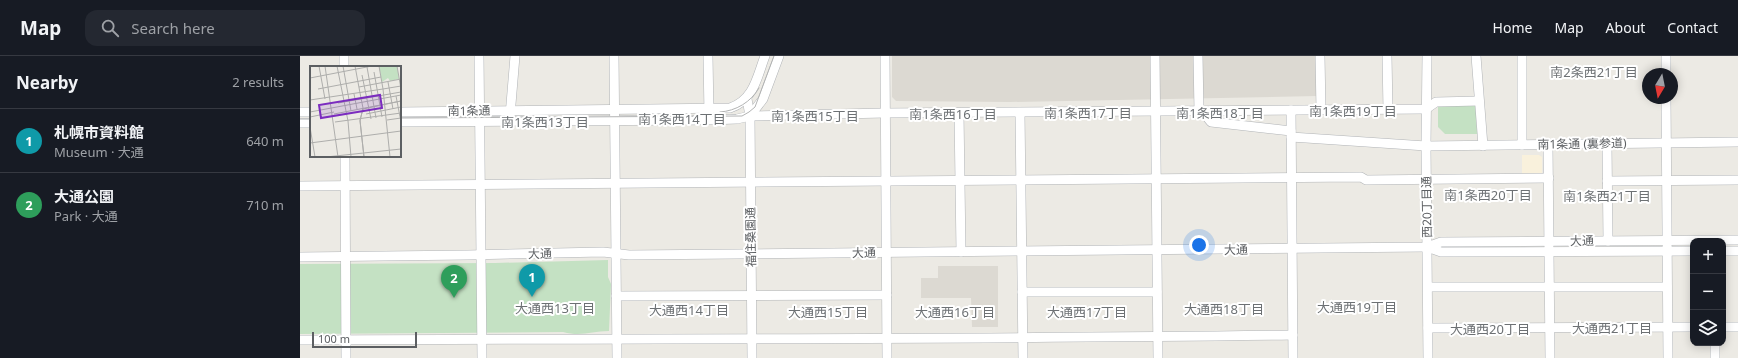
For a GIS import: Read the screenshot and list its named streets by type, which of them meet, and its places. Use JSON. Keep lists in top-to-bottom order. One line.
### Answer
{"streets":{"street":["南1条通","南1条通 (裏参道)","西20丁目通","福住桑園通","大通"]},"crossings":[["南1条通","南1条通 (裏参道)"],["南1条通","西20丁目通"],["南1条通","福住桑園通"],["南1条通 (裏参道)","西20丁目通"],["西20丁目通","大通"],["福住桑園通","大通"]],"districts":["南2条西21丁目","南1条西19丁目","南1条西17丁目","南1条西18丁目","南1条西16丁目","南1条西15丁目","南1条西14丁目","南1条西13丁目","南1条西20丁目","南1条西21丁目","大通西19丁目","大通西13丁目","大通西18丁目","大通西14丁目","大通西15丁目","大通西16丁目","大通西17丁目","大通西21丁目","大通西20丁目"],"scale_bar":"100 m","north":"bottom","page":{"header":"Map","search":"Search here","nav":["Home","Map","About","Contact"],"heading":["Nearby","2 results"],"list":[{"mark":"1","name":"札幌市資料館","note":"Museum · 大通","value":"640 m"},{"mark":"2","name":"大通公園","note":"Park · 大通","value":"710 m"}],"map_buttons":["+","−"],"pins":["1","2"],"scale":"100 m"}}
